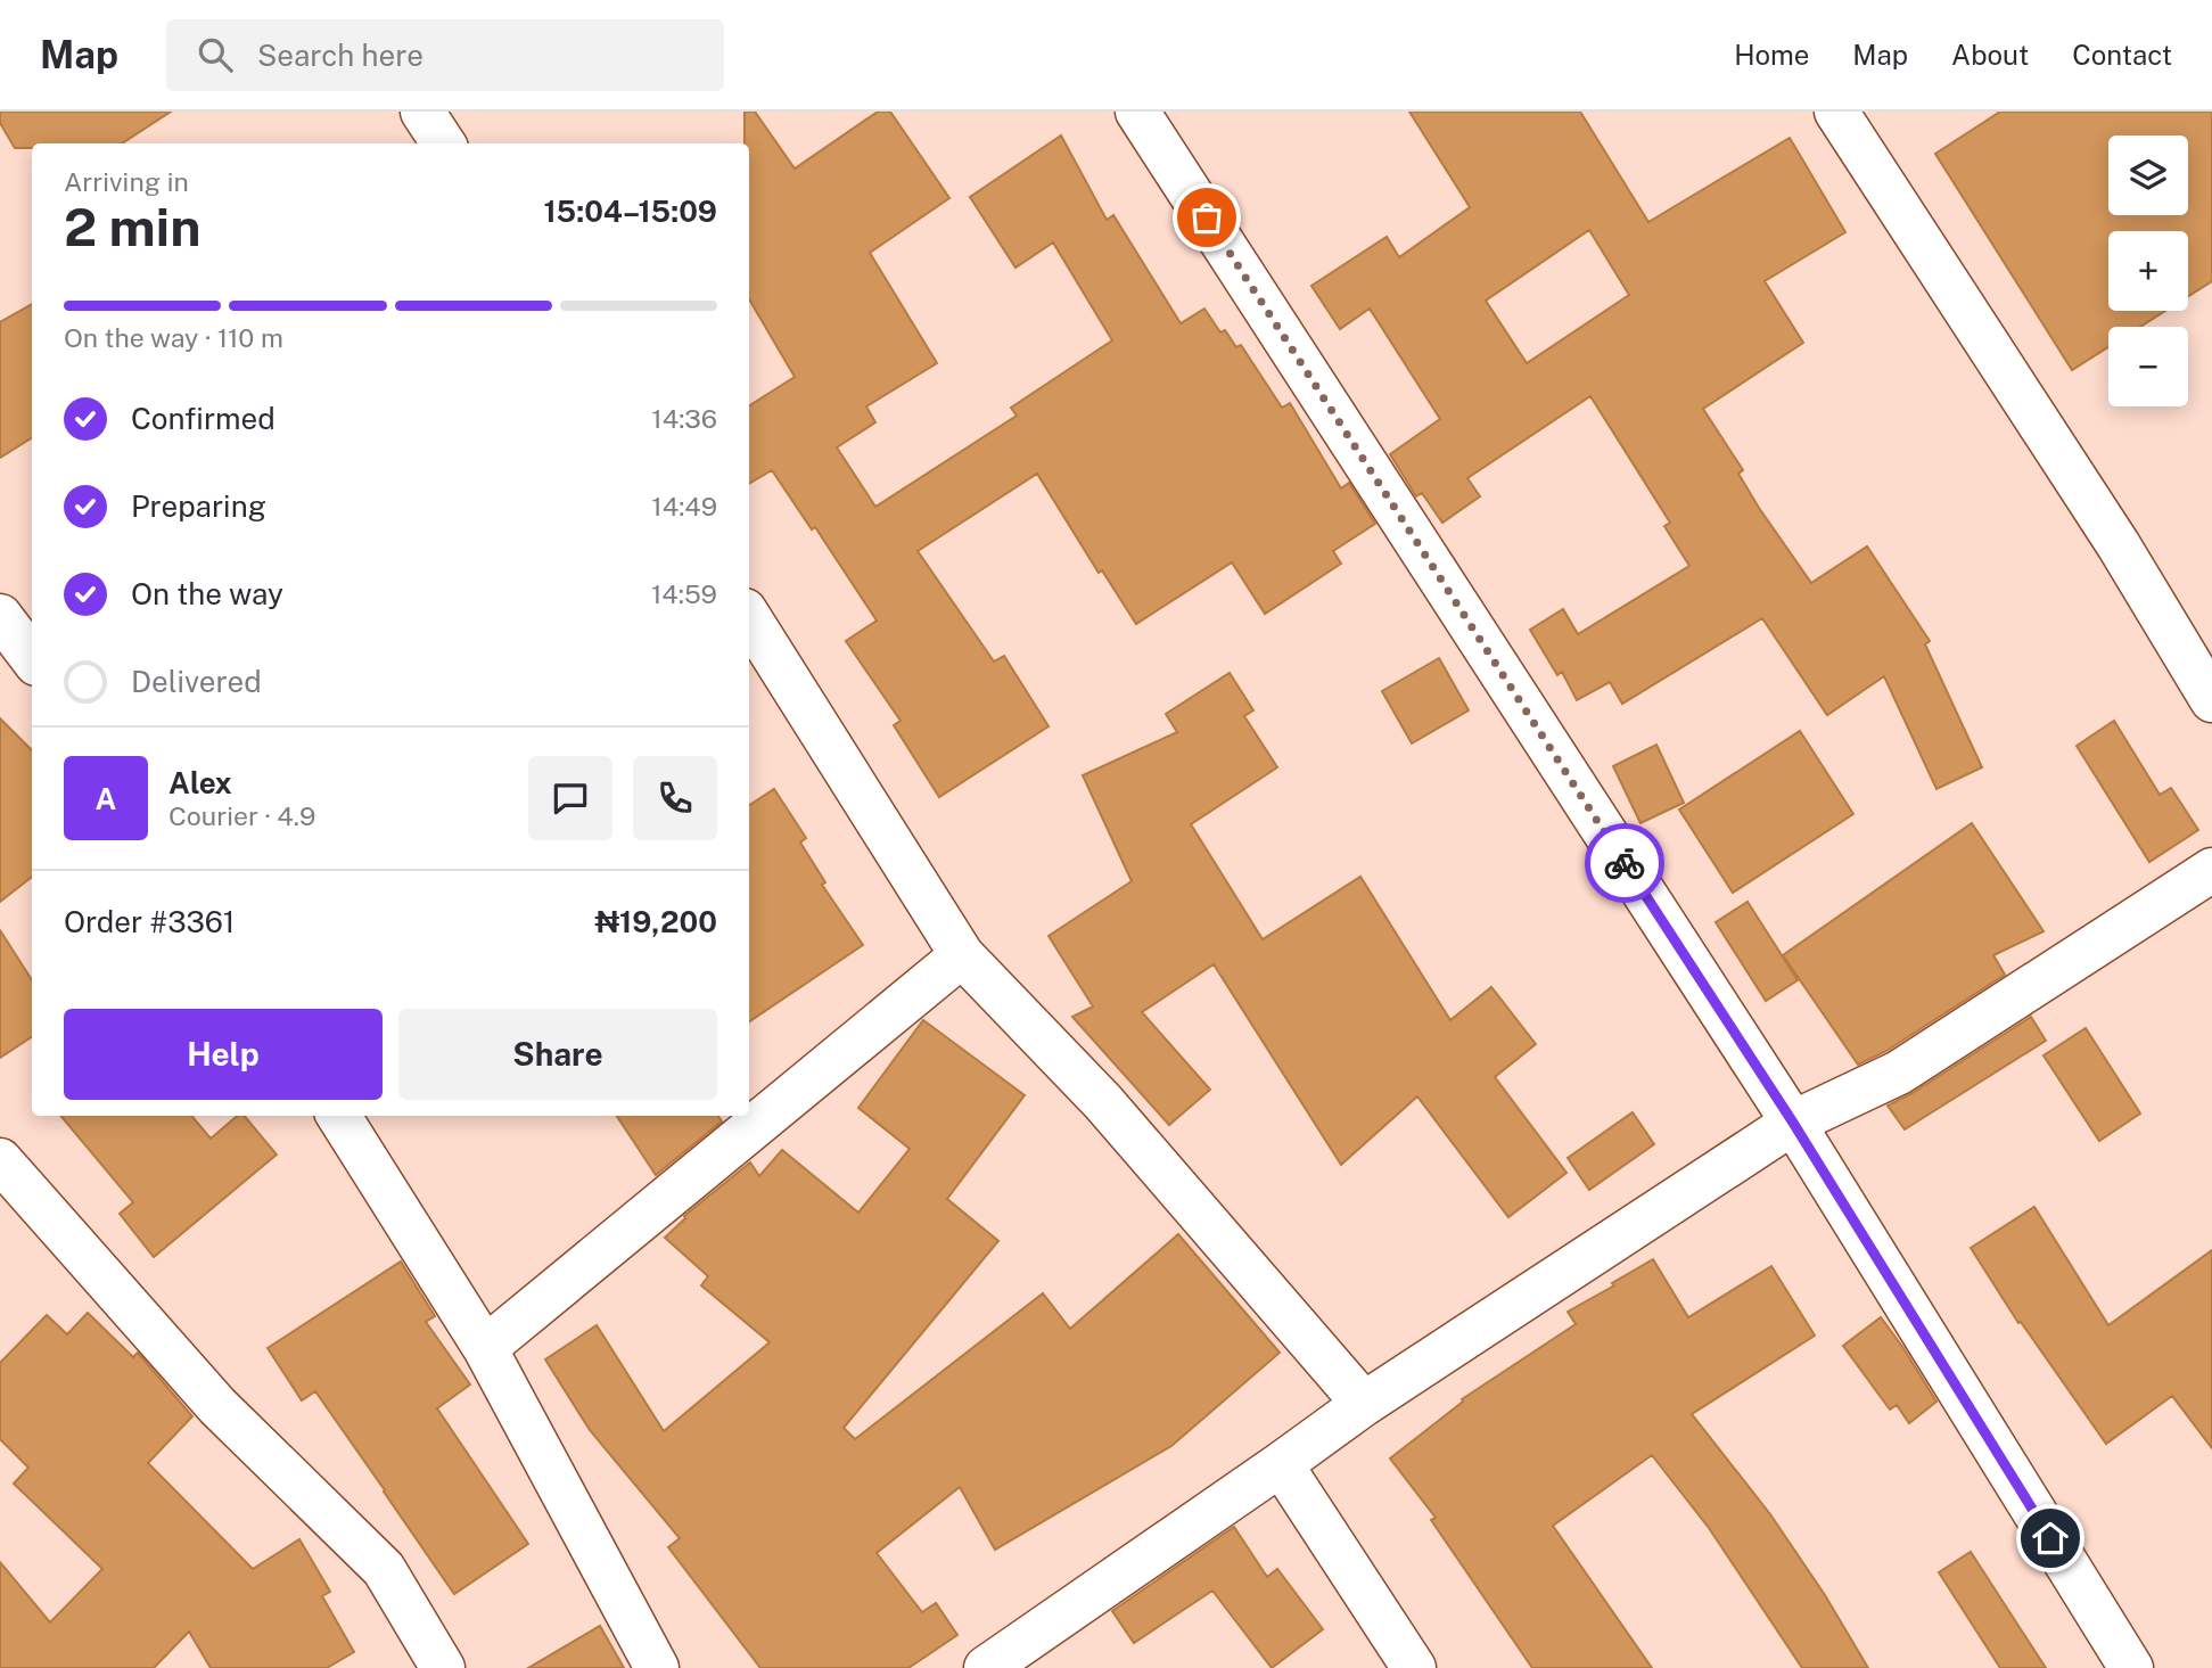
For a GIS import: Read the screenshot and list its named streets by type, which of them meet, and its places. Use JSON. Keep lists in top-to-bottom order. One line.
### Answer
{"page":{"header":"Map","search":"Search here","nav":["Home","Map","About","Contact"],"map_buttons":["+","−"],"heading":["2 min","Arriving in","15:04–15:09"],"panel":["Alex","Courier · 4.9","Order #3361","₦19,200"],"bar":"On the way · 110 m","list":[["Confirmed","14:36"],["Preparing","14:49"],["On the way","14:59"],"Delivered"],"round":"A","buttons":["Help","Share"]}}
